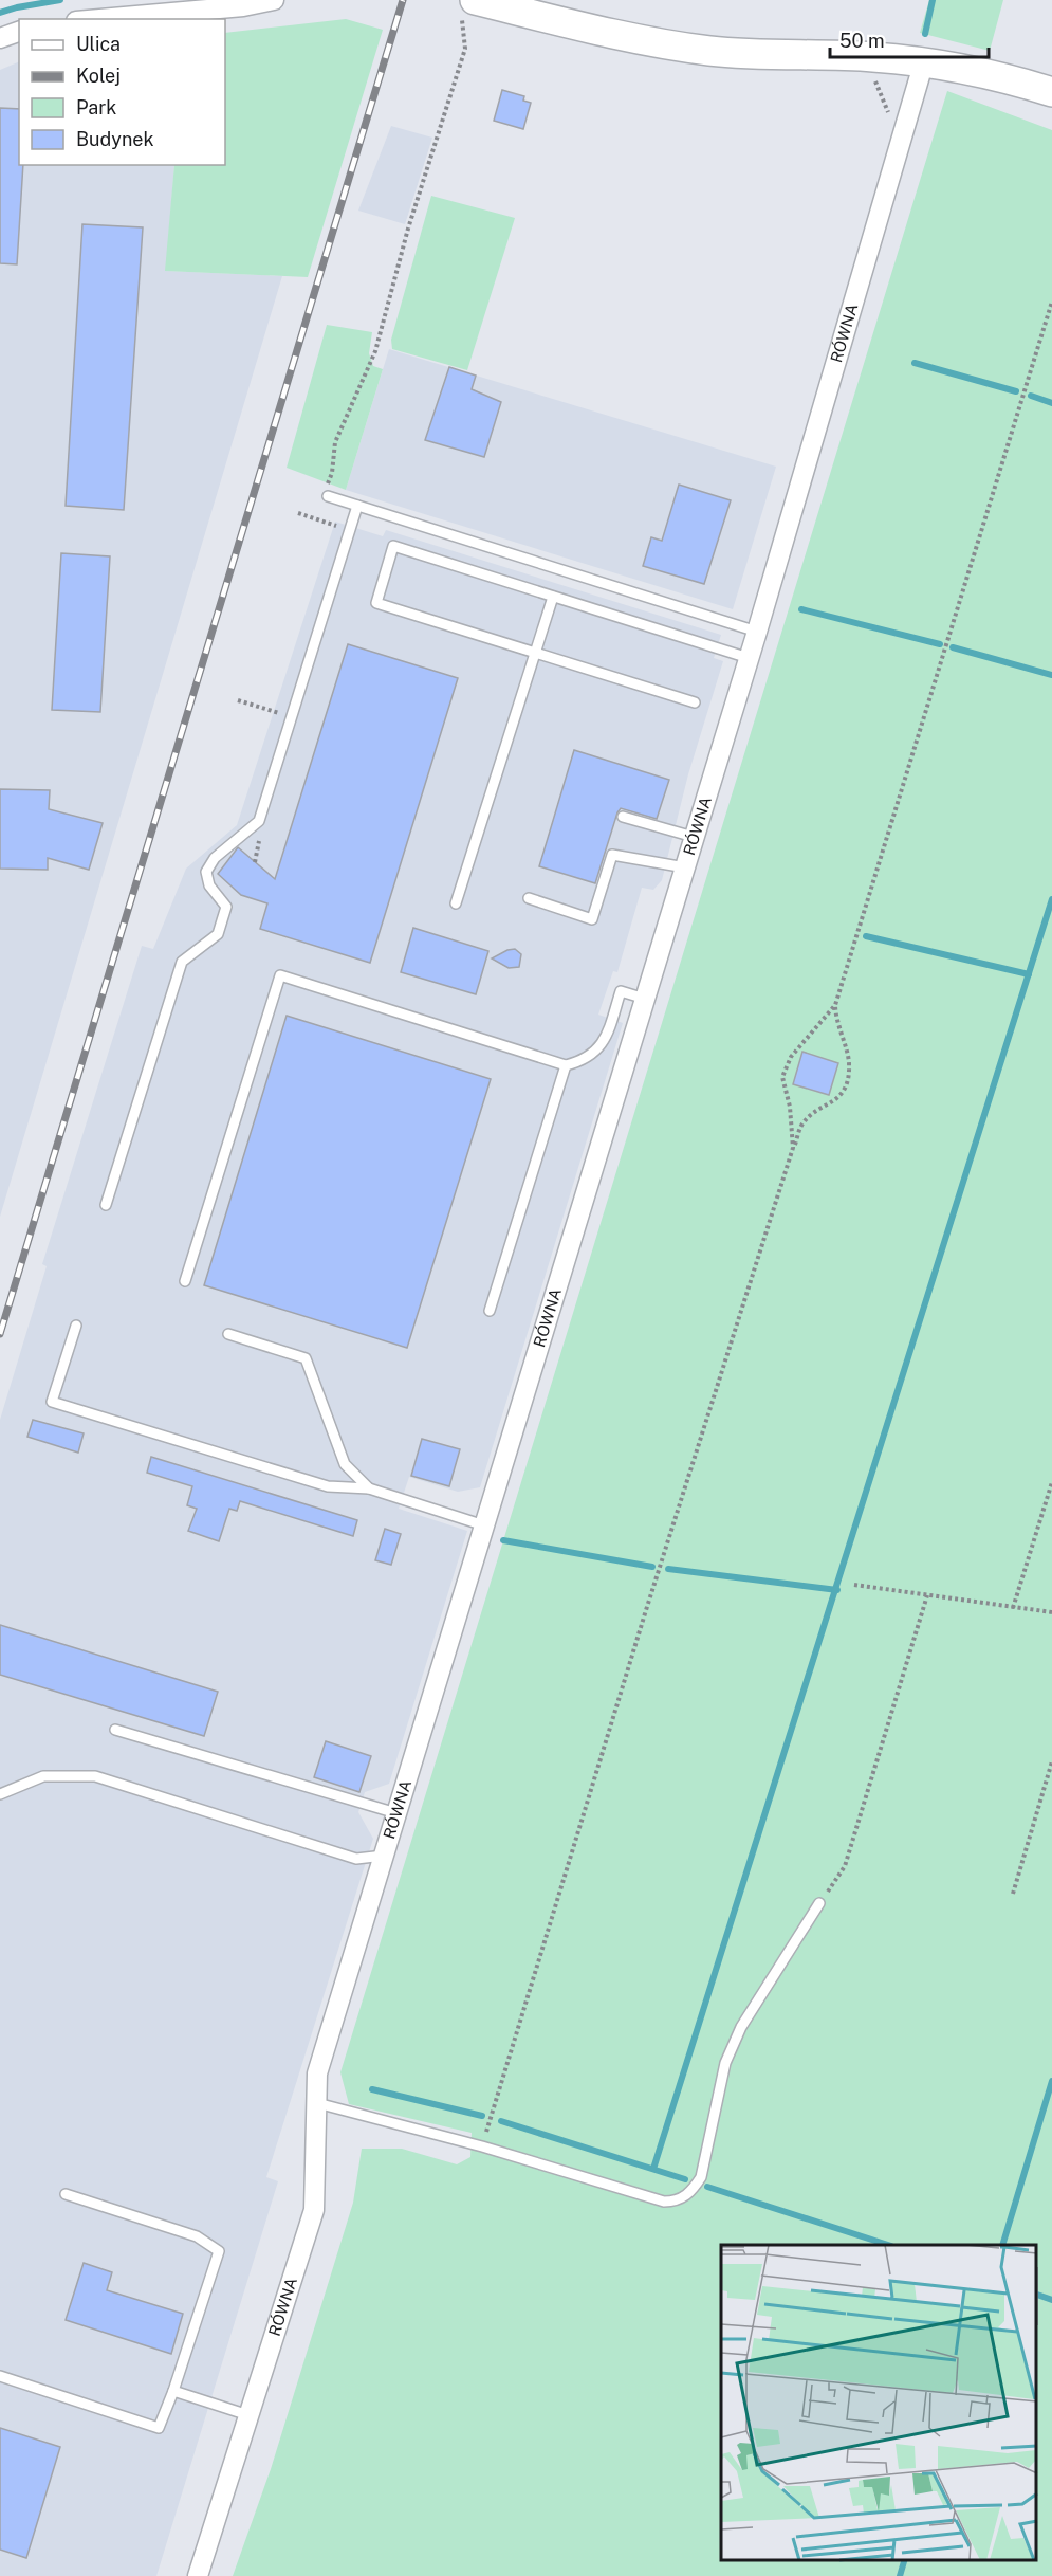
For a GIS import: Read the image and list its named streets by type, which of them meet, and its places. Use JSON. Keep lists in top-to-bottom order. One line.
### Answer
{"streets":{"street":["RÓWNA"]},"legend":["Ulica","Kolej","Park","Budynek"],"scale_bar":"50 m"}
